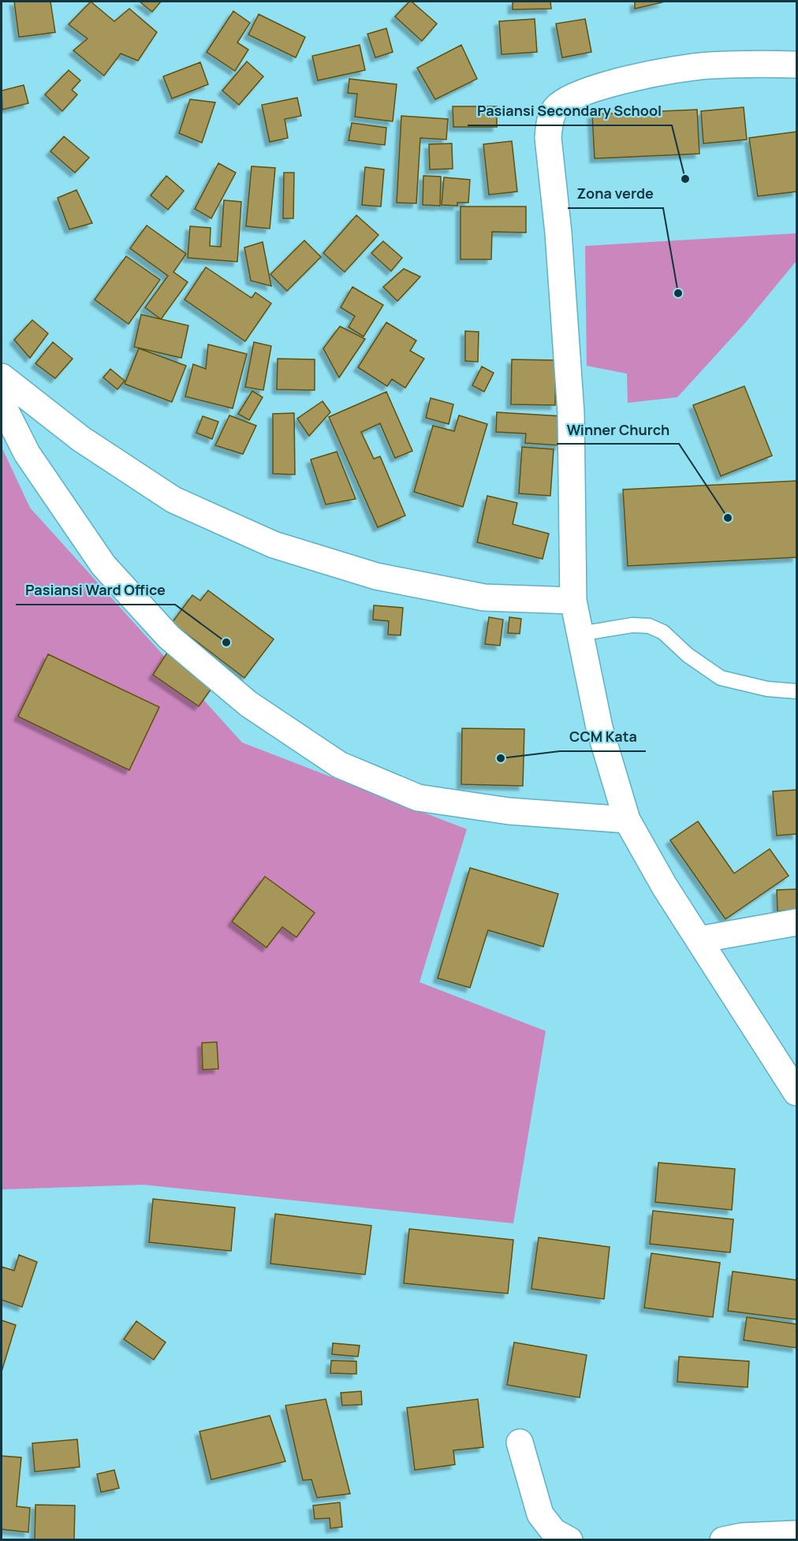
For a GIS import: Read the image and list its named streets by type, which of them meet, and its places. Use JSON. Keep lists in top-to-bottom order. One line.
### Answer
{"places":["Pasiansi Secondary School","Zona verde","Winner Church","Pasiansi Ward Office","CCM Kata"]}
